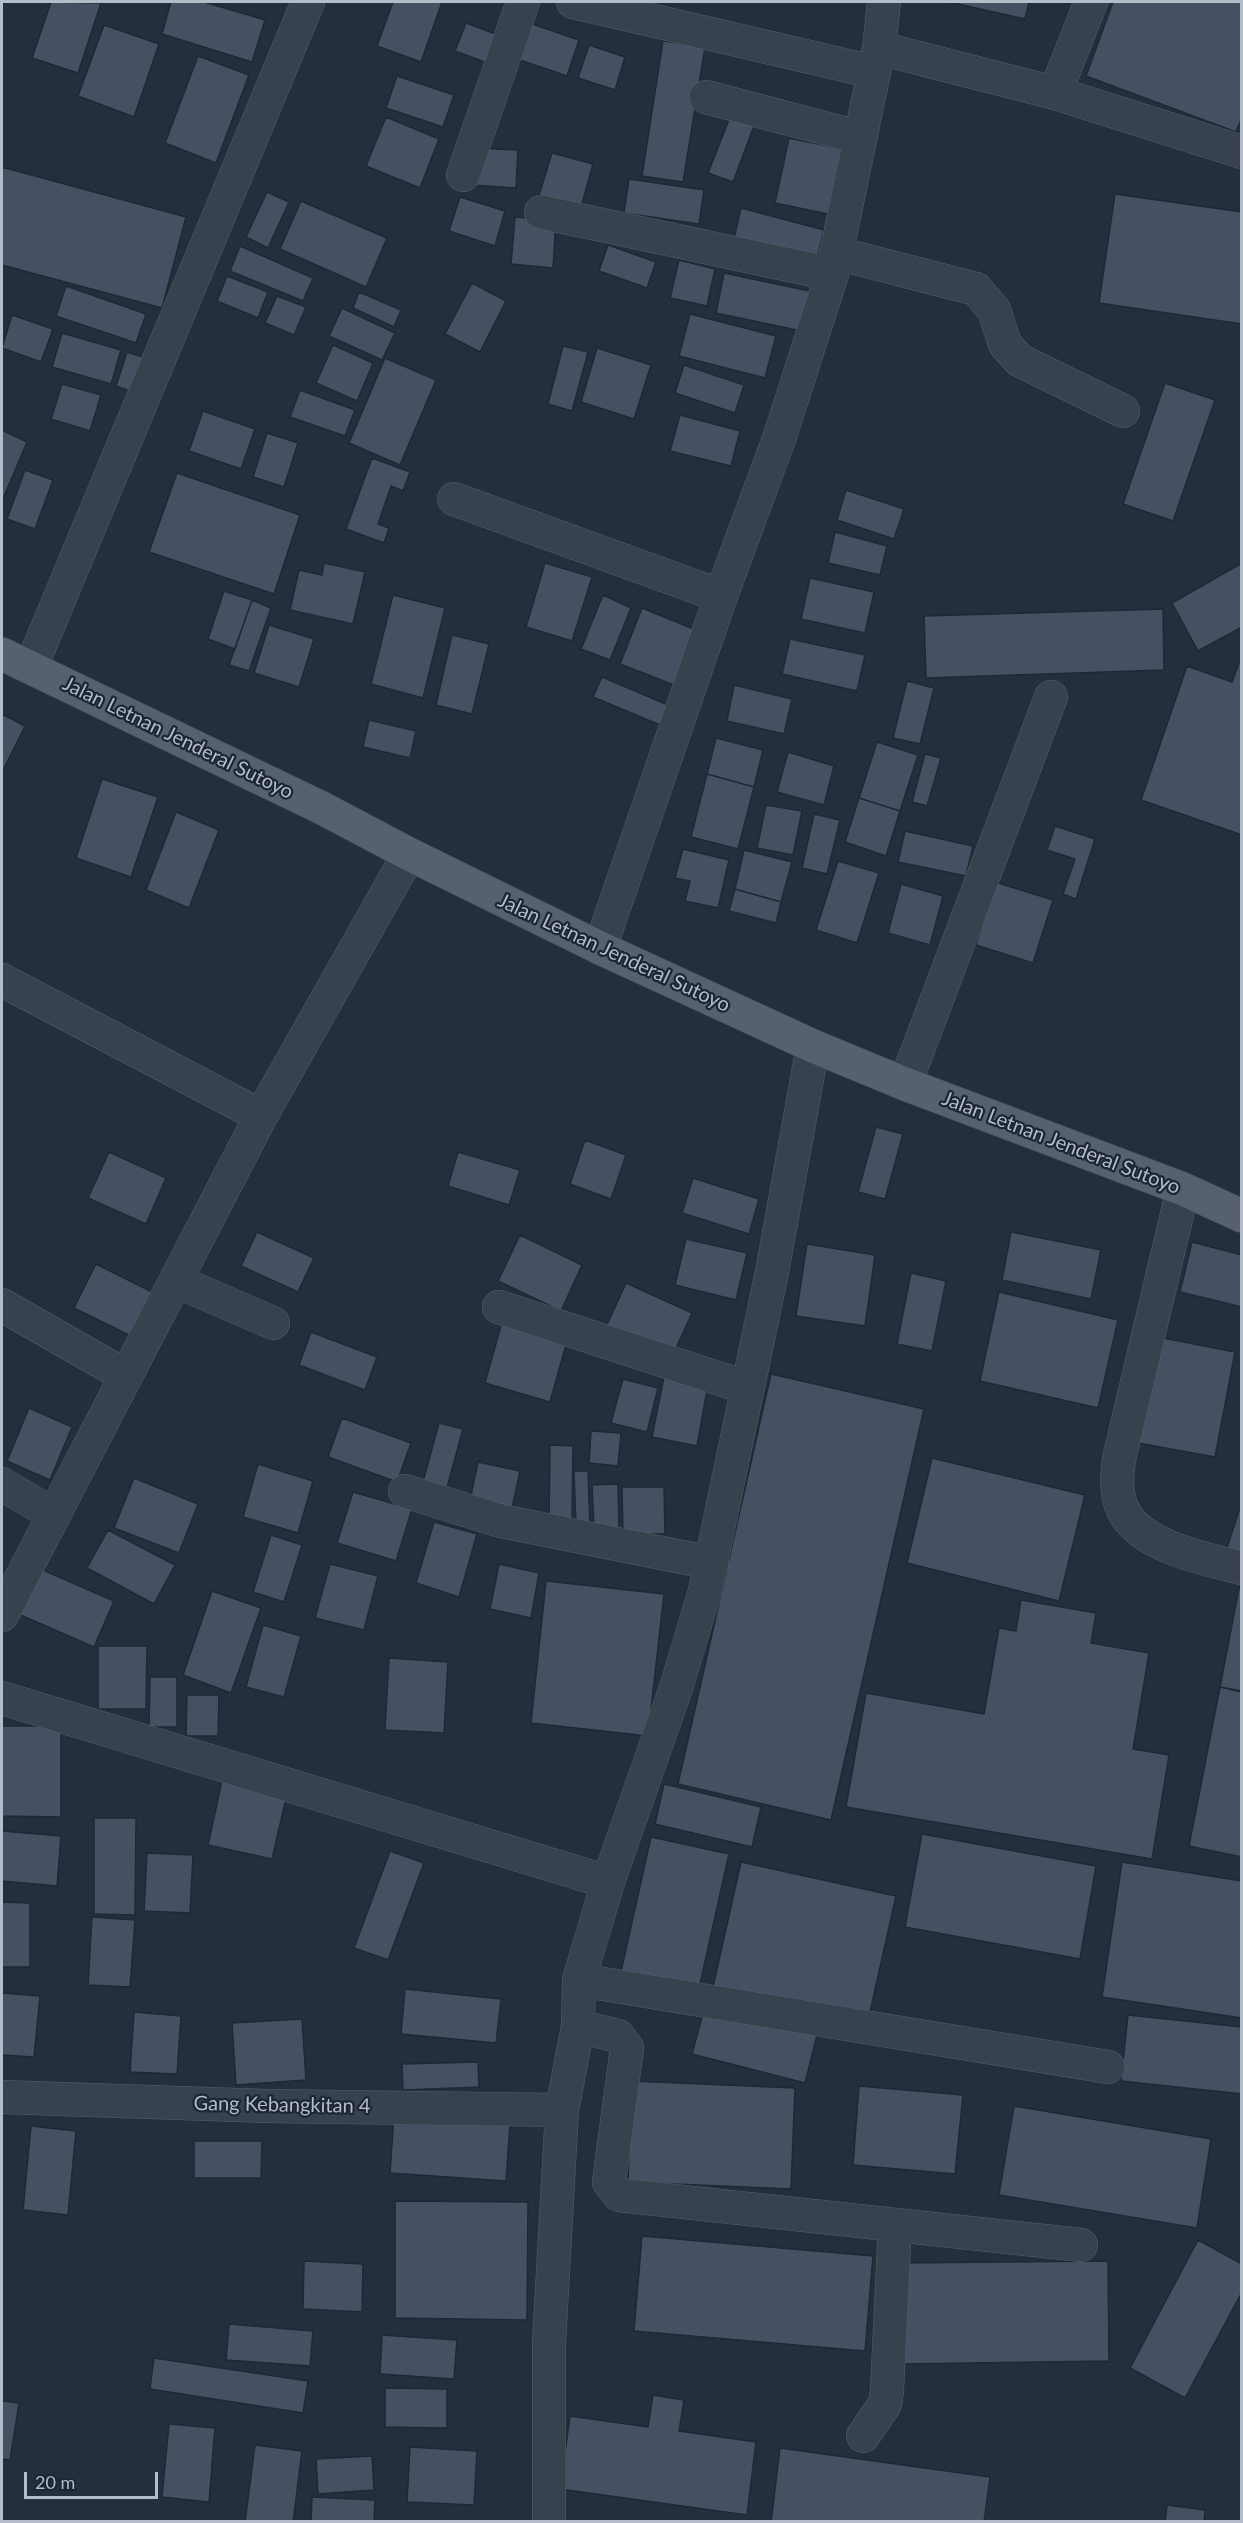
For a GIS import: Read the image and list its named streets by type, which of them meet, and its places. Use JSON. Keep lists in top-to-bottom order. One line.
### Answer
{"streets":{"main road":["Jalan Letnan Jenderal Sutoyo"],"street":["Gang Kebangkitan 4"]},"scale_bar":"20 m"}
